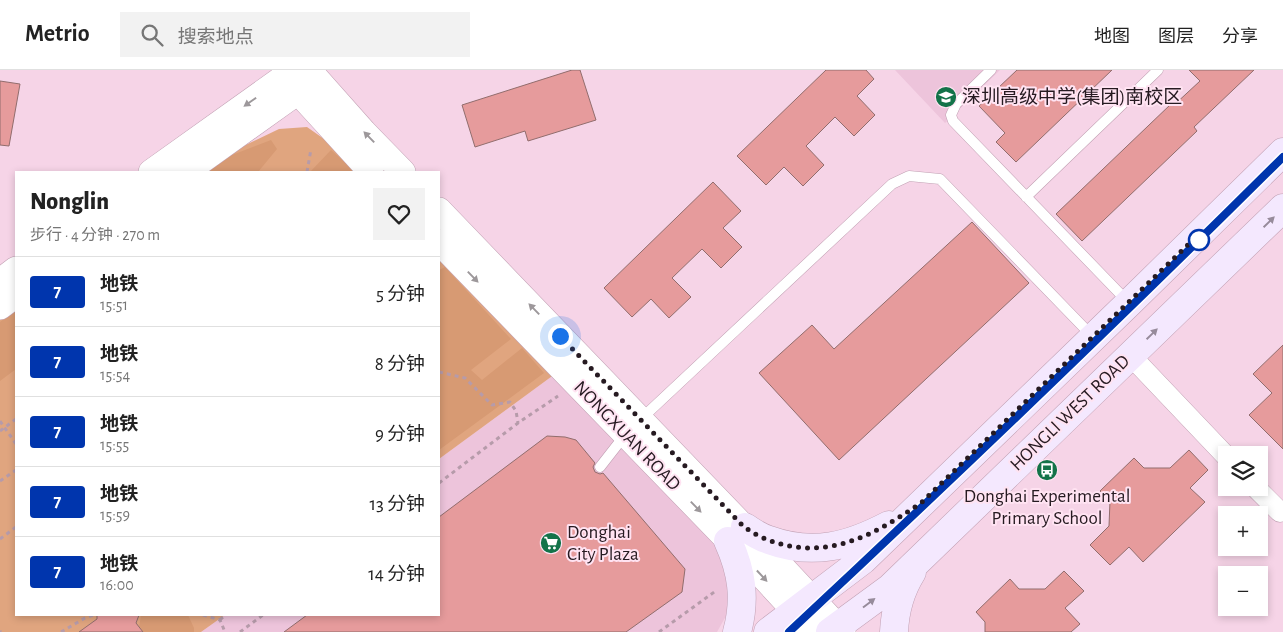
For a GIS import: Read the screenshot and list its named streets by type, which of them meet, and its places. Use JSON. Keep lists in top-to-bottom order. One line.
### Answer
{"streets":{"main road":["HONGLI WEST ROAD"],"street":["NONGXUAN ROAD"]},"crossings":[["HONGLI WEST ROAD","NONGXUAN ROAD"]],"places":{"school or university":["深圳高级中学(集团)南校区"],"bus stop":["Donghai Experimental Primary School"],"supermarket":["Donghai City Plaza"]},"lines":["metro line 7"],"page":{"header":"Metrio","search":"搜索地点","nav":["地图","图层","分享"],"heading":["Nonglin","步行 · 4 分钟 · 270 m"],"list":[{"mark":"7","name":"地铁","note":"15:51","value":"5 分钟"},{"mark":"7","name":"地铁","note":"15:54","value":"8 分钟"},{"mark":"7","name":"地铁","note":"15:55","value":"9 分钟"},{"mark":"7","name":"地铁","note":"15:59","value":"13 分钟"},{"mark":"7","name":"地铁","note":"16:00","value":"14 分钟"}],"map_buttons":["+","−"]}}
